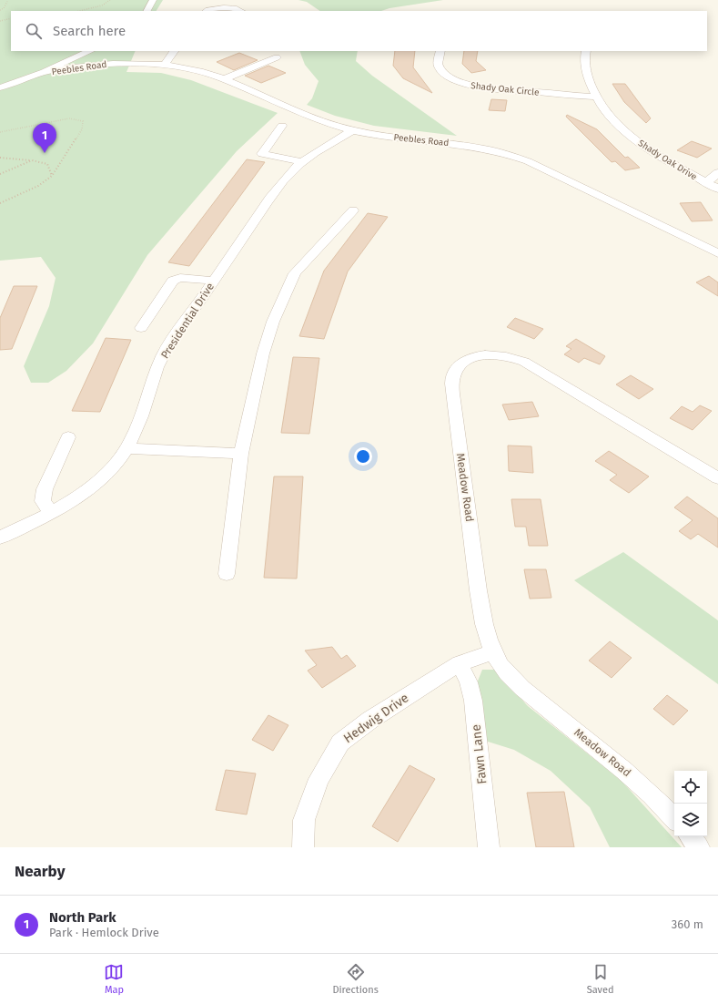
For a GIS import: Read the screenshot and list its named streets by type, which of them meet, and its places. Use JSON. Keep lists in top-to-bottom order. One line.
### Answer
{"streets":{"street":["Peebles Road","Shady Oak Circle","Shady Oak Drive","Presidential Drive","Meadow Road","Hedwig Drive","Fawn Lane"]},"crossings":[["Peebles Road","Presidential Drive"],["Shady Oak Circle","Shady Oak Drive"],["Meadow Road","Hedwig Drive"],["Hedwig Drive","Fawn Lane"]],"page":{"search":"Search here","pins":"1","heading":"Nearby","list":[{"mark":"1","name":"North Park","note":"Park · Hemlock Drive","value":"360 m"}],"nav":["Map","Directions","Saved"]}}
